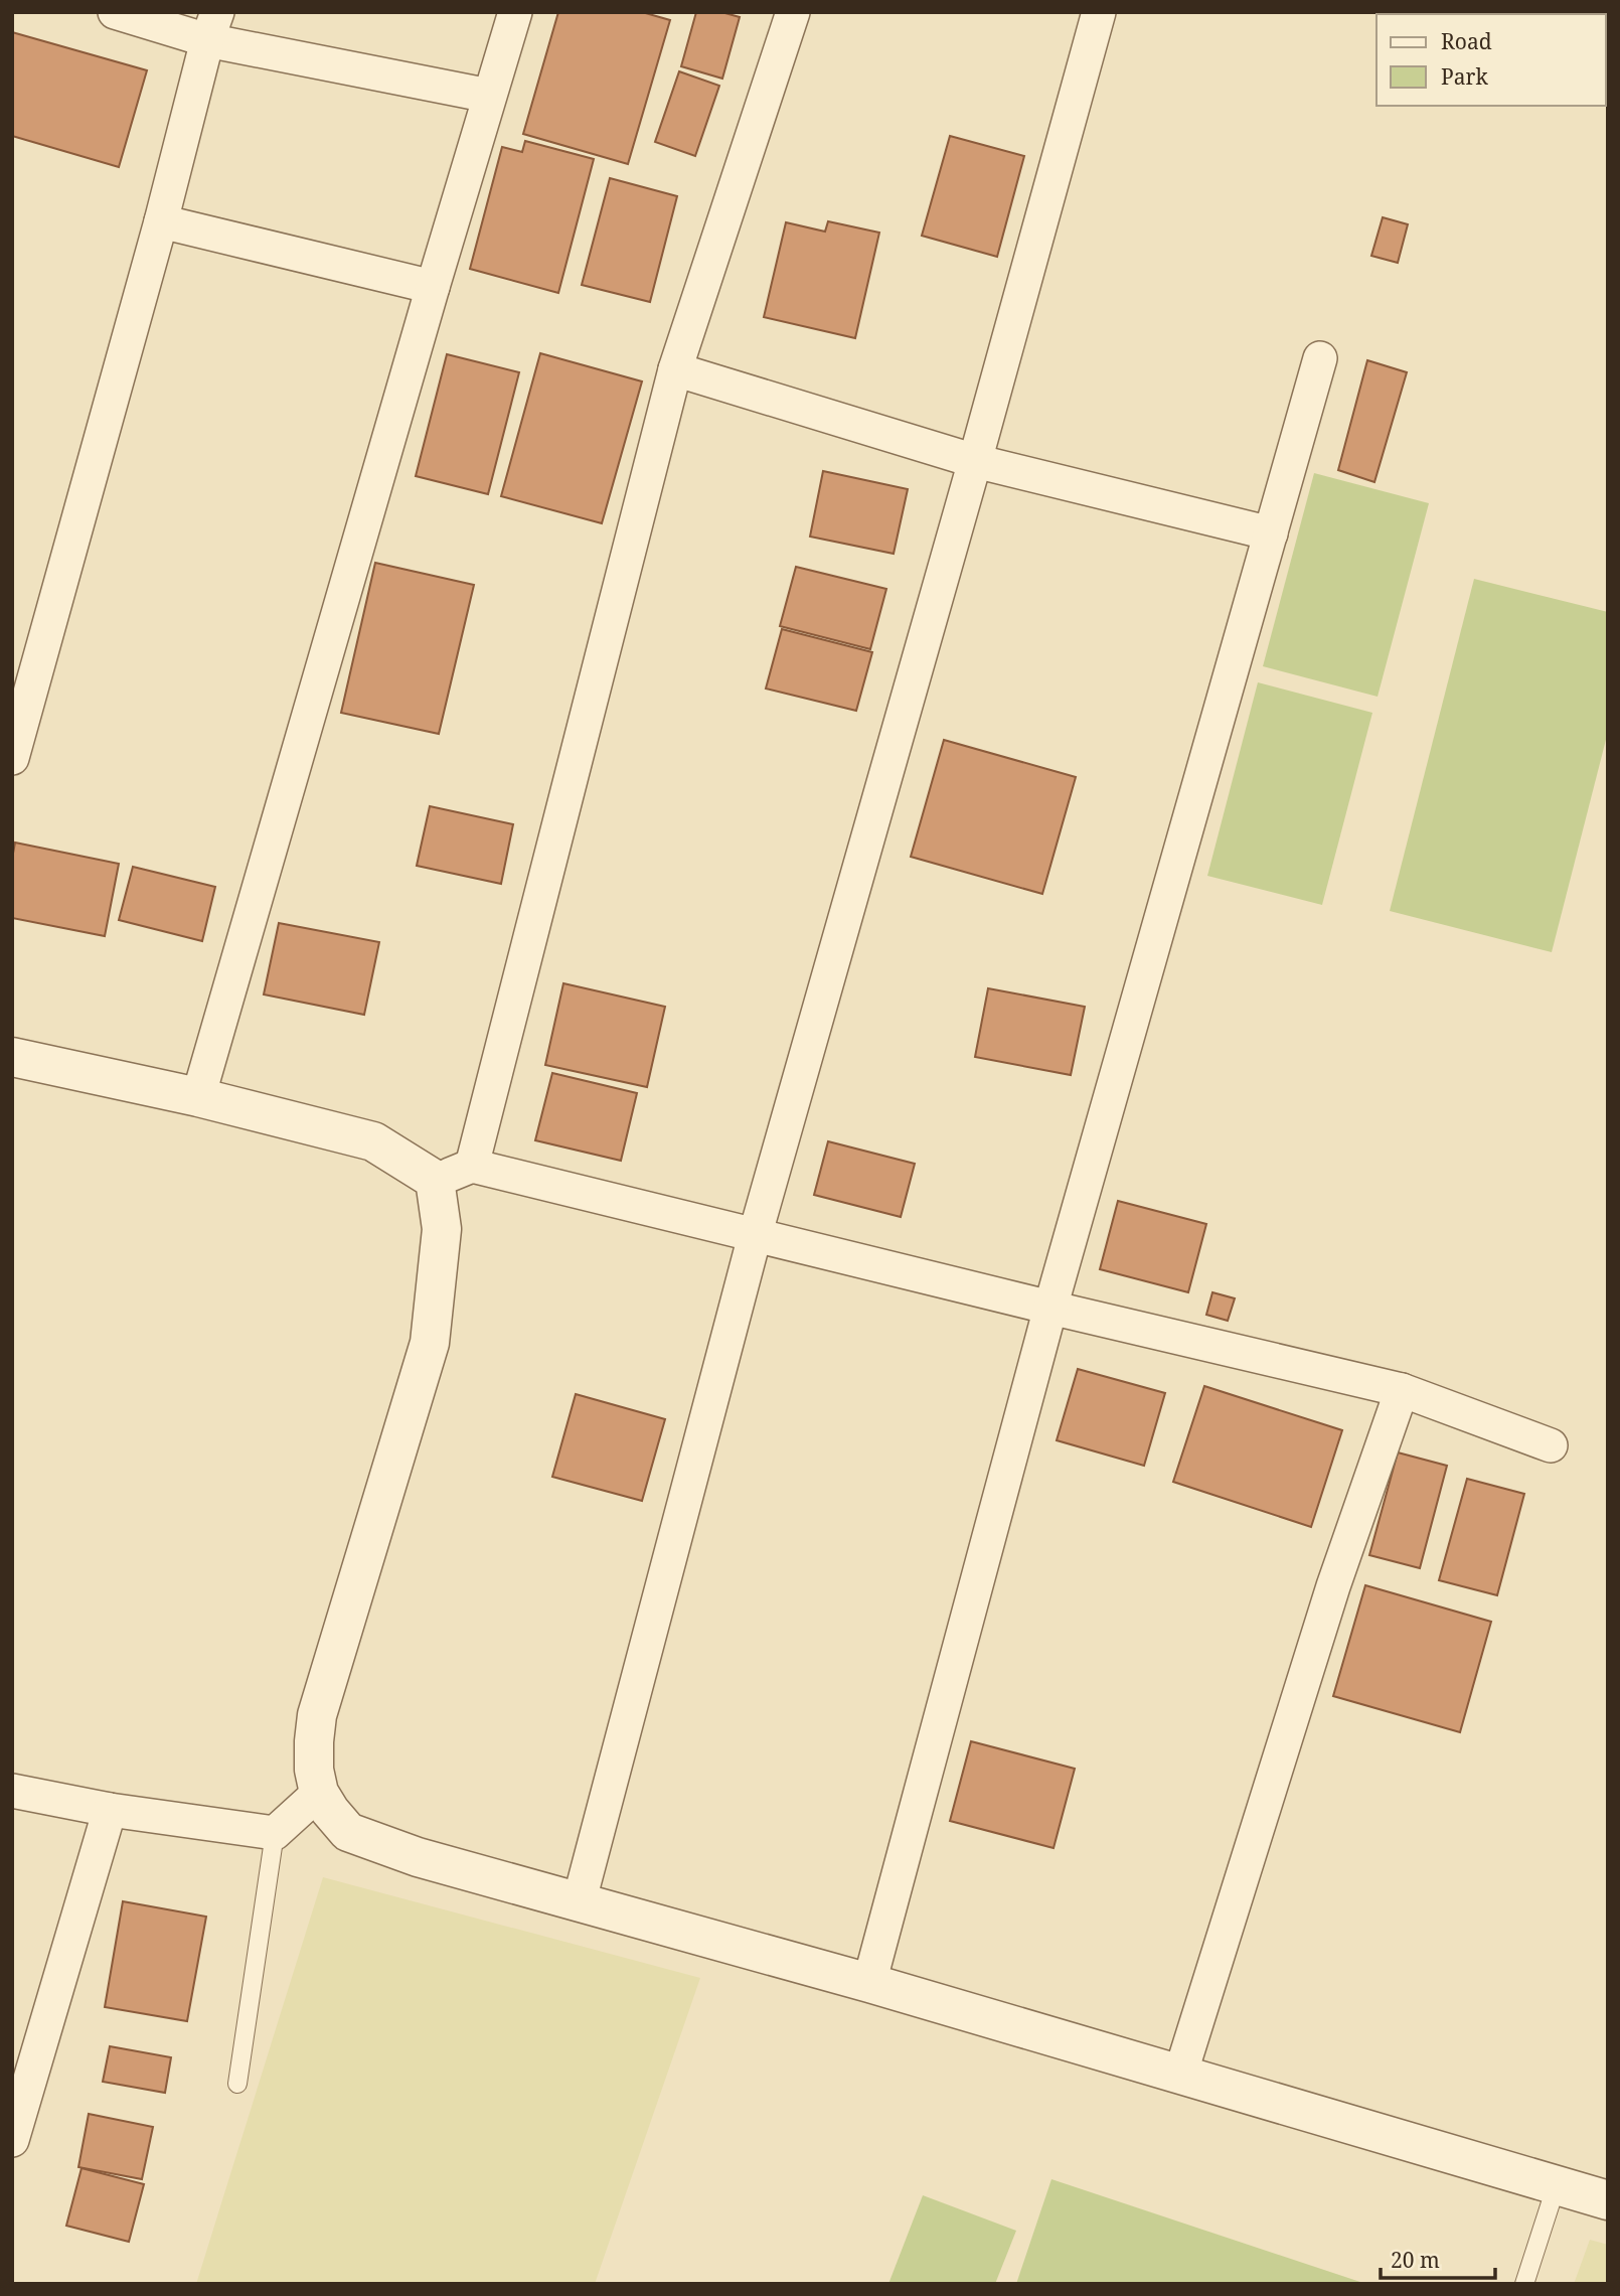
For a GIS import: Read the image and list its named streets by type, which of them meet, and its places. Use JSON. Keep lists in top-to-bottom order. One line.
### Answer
{"legend":["Road","Park"],"scale_bar":"20 m"}
